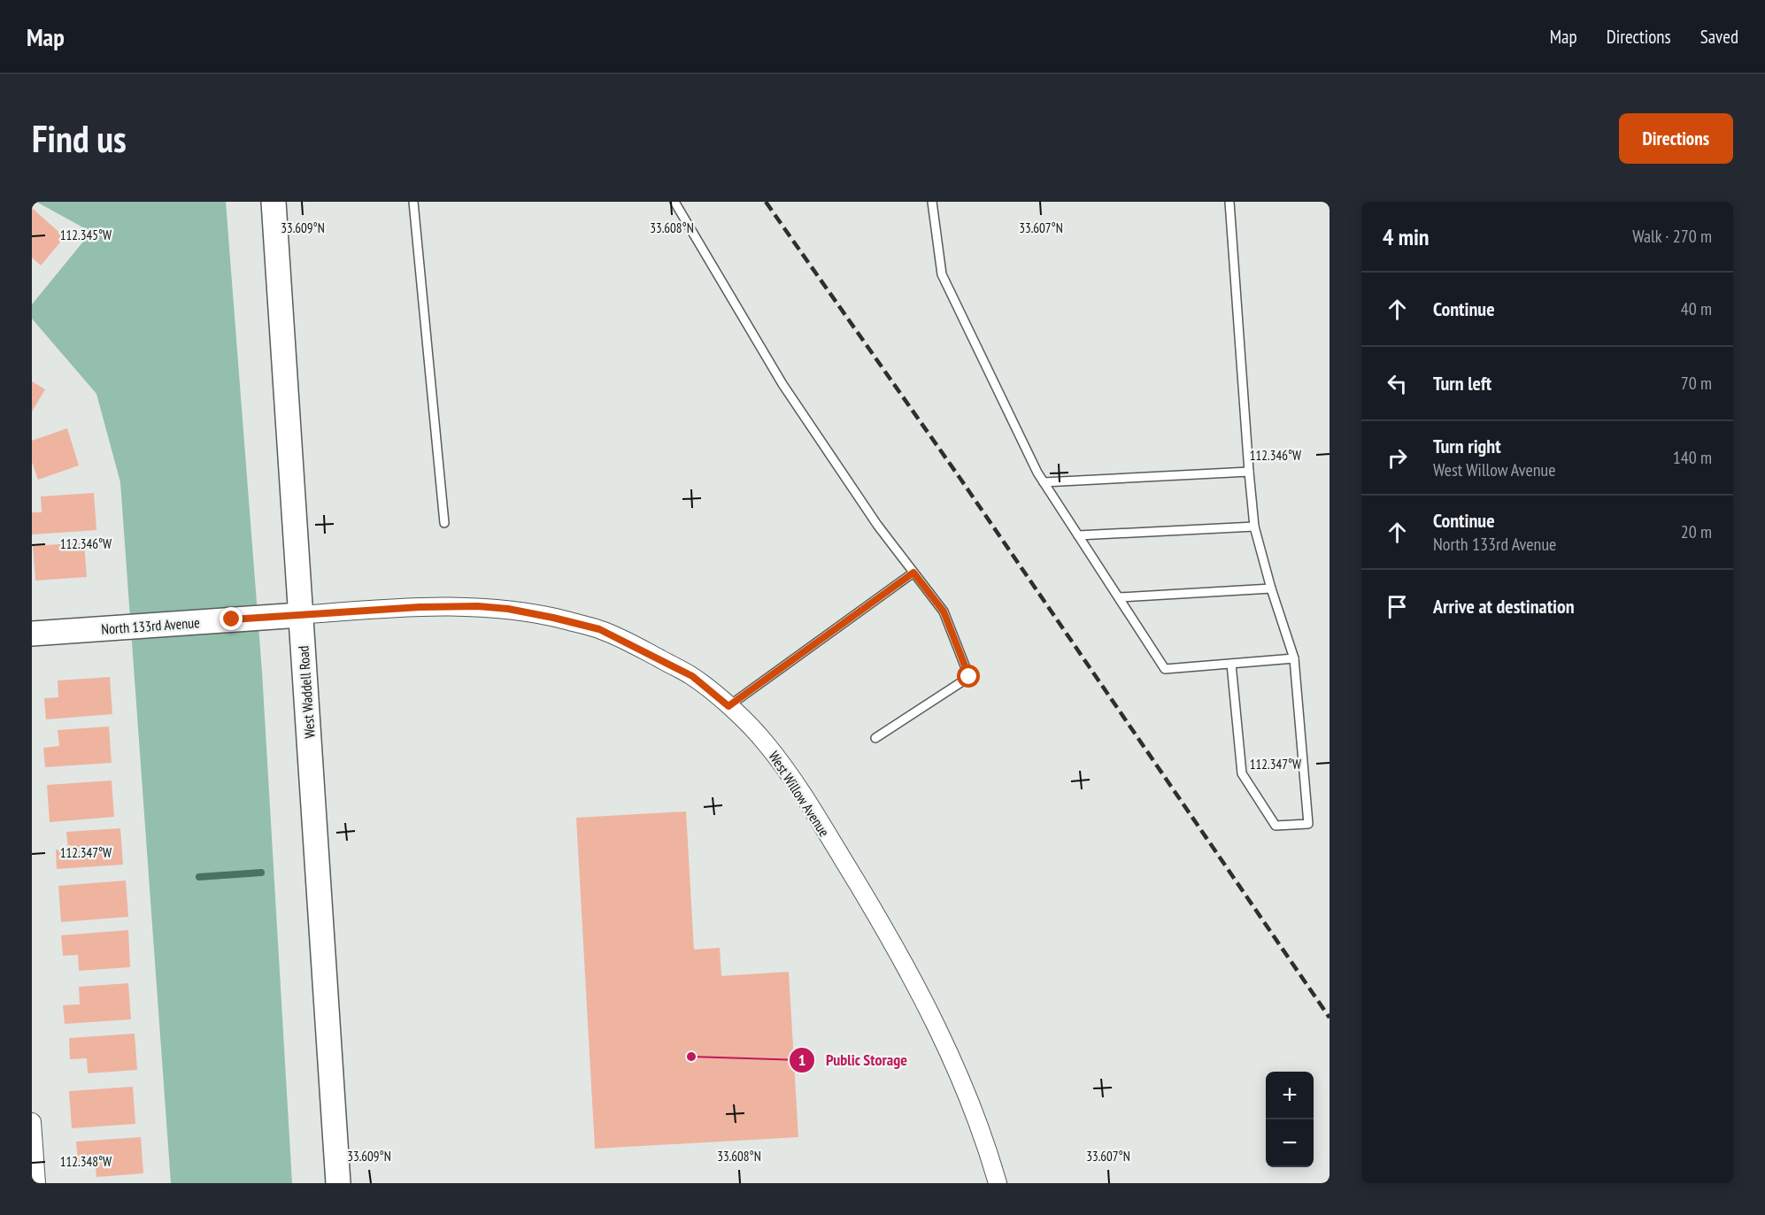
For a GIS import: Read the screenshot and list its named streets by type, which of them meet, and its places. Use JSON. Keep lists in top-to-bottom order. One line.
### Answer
{"streets":{"main road":["North 133rd Avenue","West Waddell Road"],"street":["West Willow Avenue"]},"crossings":[["North 133rd Avenue","West Waddell Road"],["North 133rd Avenue","West Willow Avenue"],["West Waddell Road","West Willow Avenue"]],"places":["Public Storage"],"page":{"header":"Map","nav":["Map","Directions","Saved"],"buttons":"Directions","title":"Find us","heading":["4 min","Walk · 270 m"],"list":[["Continue","40 m"],["Turn left","70 m"],["Turn right","West Willow Avenue","140 m"],["Continue","North 133rd Avenue","20 m"],"Arrive at destination"],"map_buttons":["+","−"]},"coordinates":["33.609°N","33.608°N","33.607°N","112.345°W","112.346°W","112.347°W","112.348°W"]}
